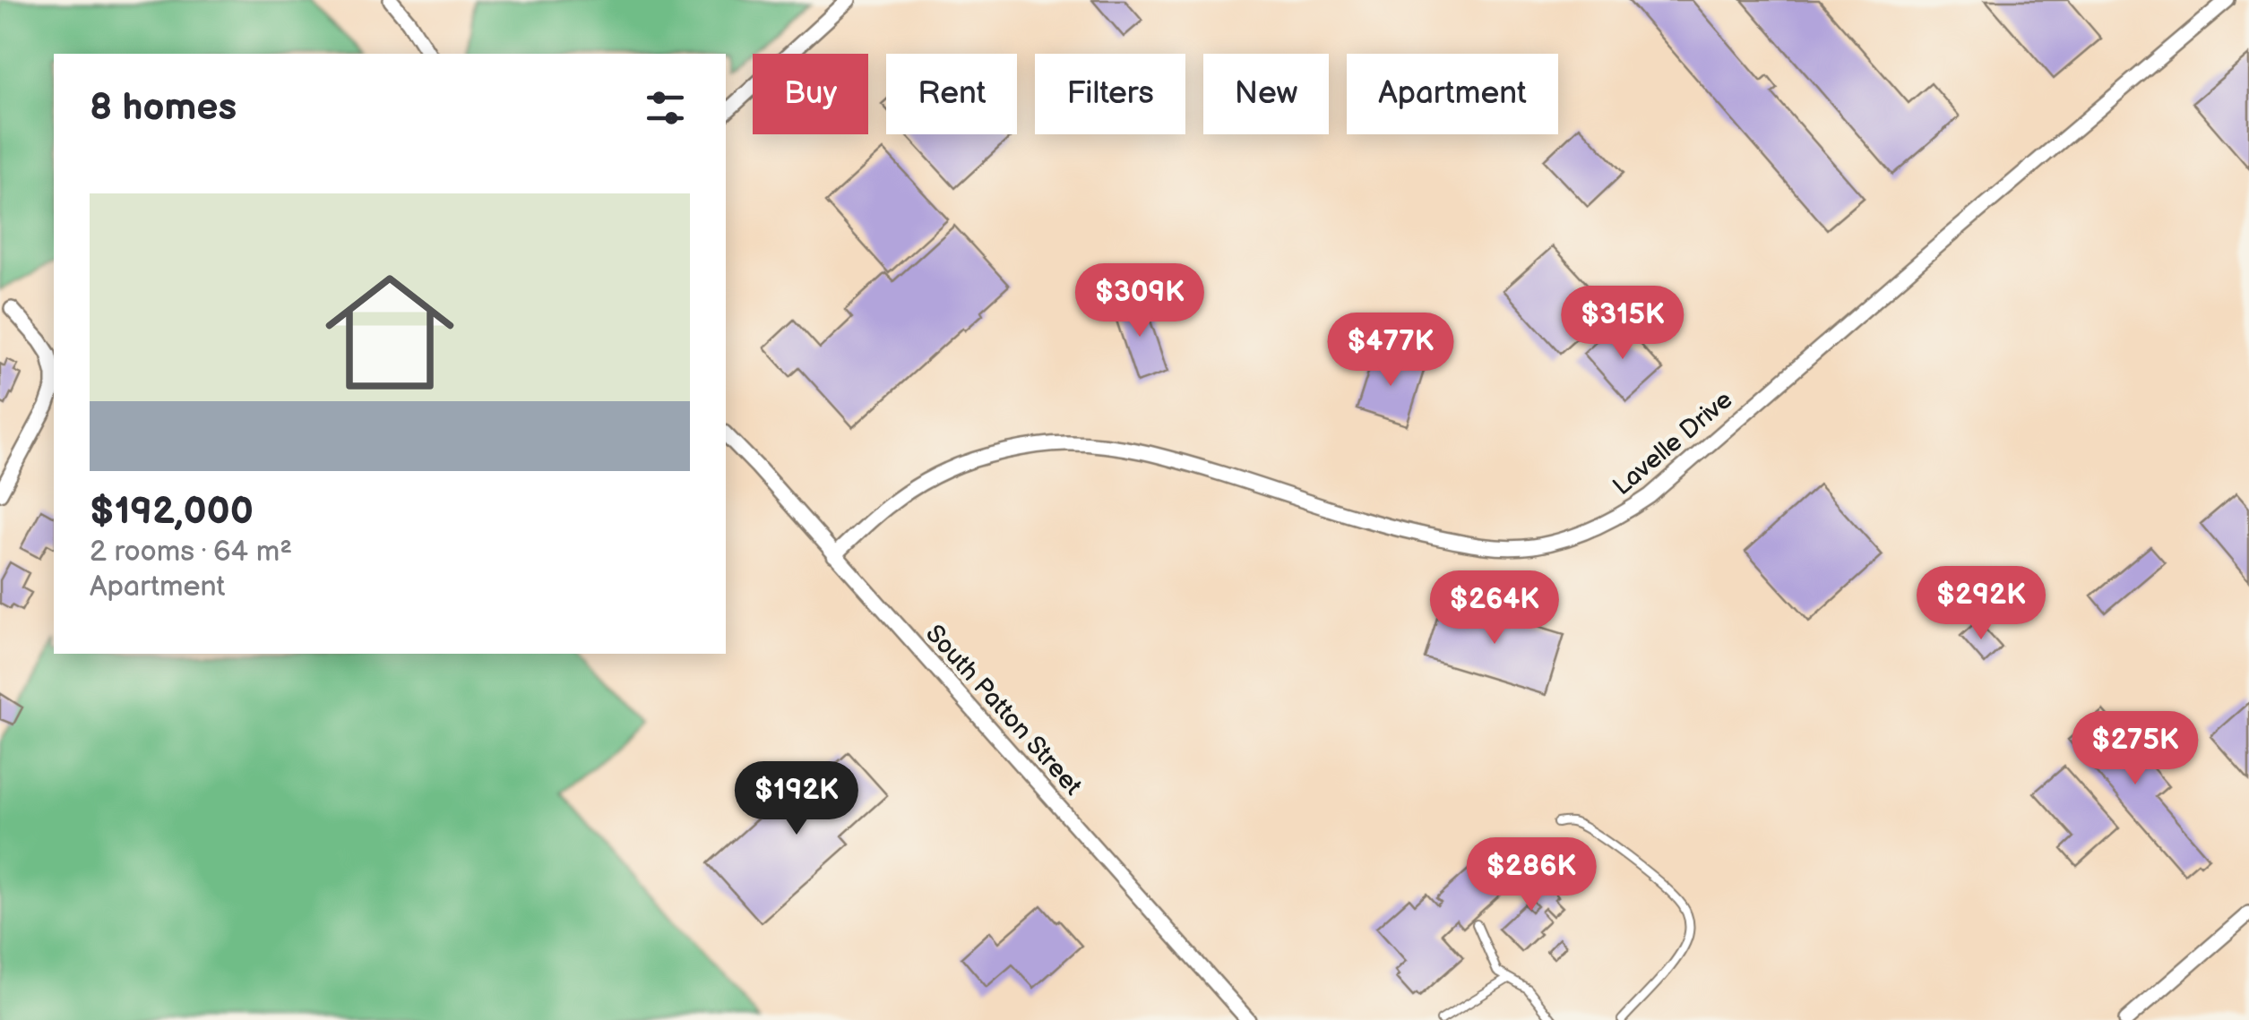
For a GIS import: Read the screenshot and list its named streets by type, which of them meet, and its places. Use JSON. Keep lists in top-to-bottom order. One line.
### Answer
{"streets":{"street":["Lavelle Drive","South Patton Street"]},"crossings":[["Lavelle Drive","South Patton Street"]],"page":{"chip":["Buy","Rent","Filters","New","Apartment"],"heading":"8 homes","list":[{"name":"$192,000","note":"2 rooms · 64 m² · Apartment"}],"price":["$309K","$315K","$477K","$292K","$264K","$275K","$192K","$286K"]}}
